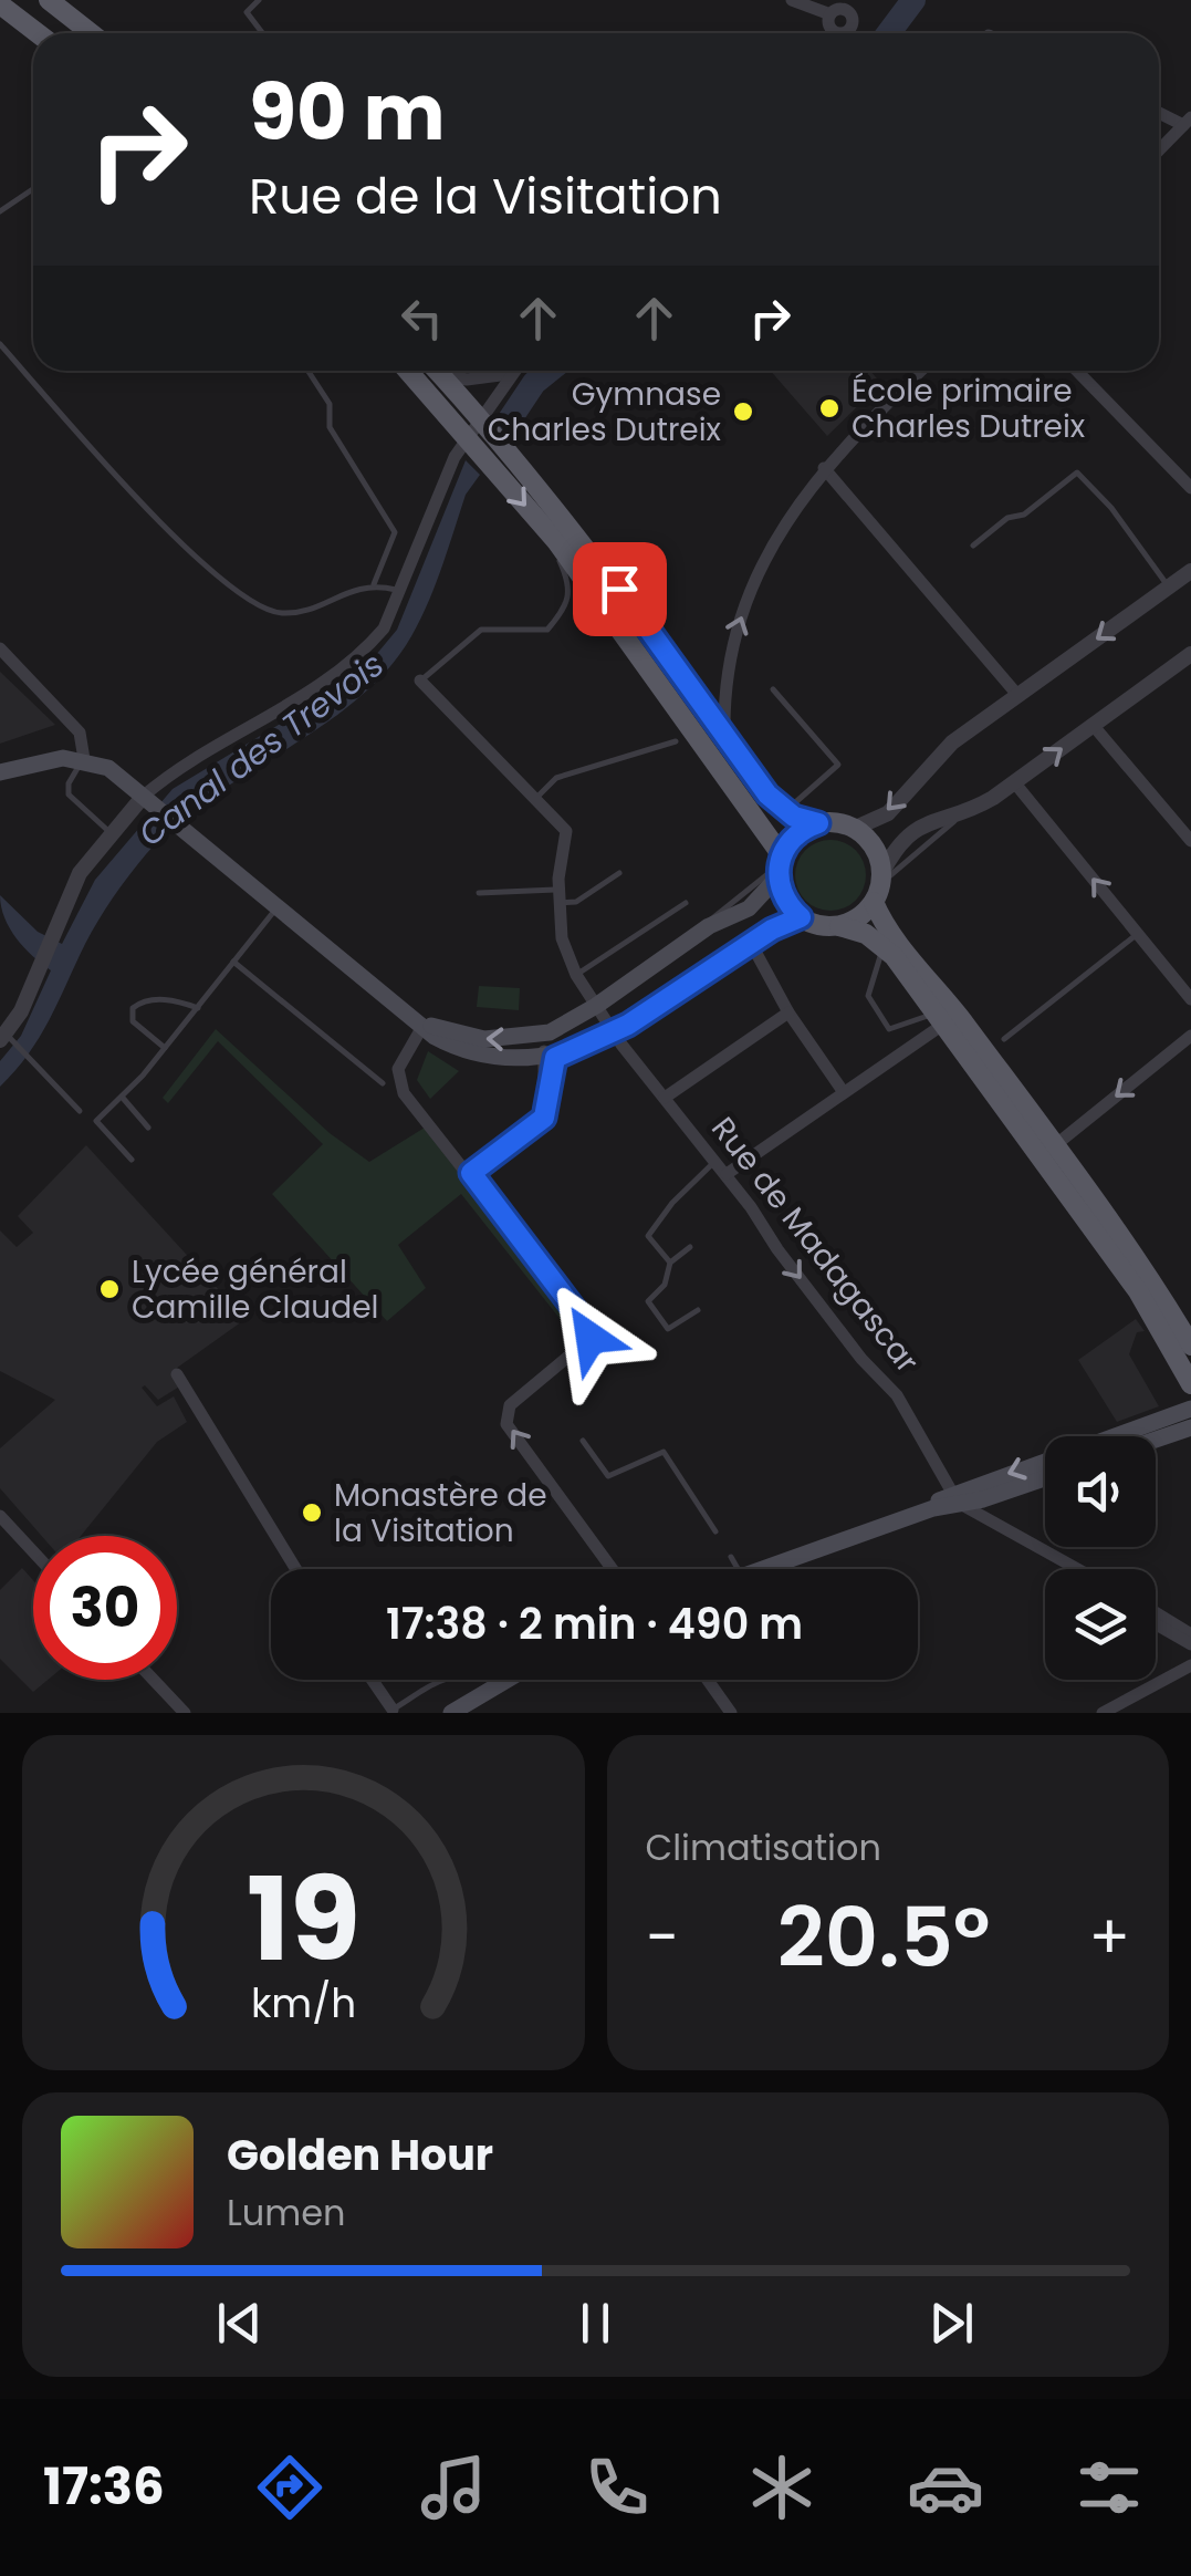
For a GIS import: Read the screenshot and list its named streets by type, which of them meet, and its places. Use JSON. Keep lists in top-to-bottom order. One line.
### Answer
{"streets":{"street":["Rue de Madagascar"]},"one_way":["Rue de Madagascar"],"water":["Canal des Trevois"],"places":["École primaire Charles Dutreix","Gymnase Charles Dutreix","Lycée général Camille Claudel","Monastère de la Visitation"],"page":{"turn":["90 m","Rue de la Visitation"],"limit":"30","trip":"17:38 · 2 min · 490 m","tile":"Climatisation","heat":["−","20.5°","+"],"song":["Golden Hour","Lumen"],"tabs":"17:36","gauge":["19","km/h"]}}
